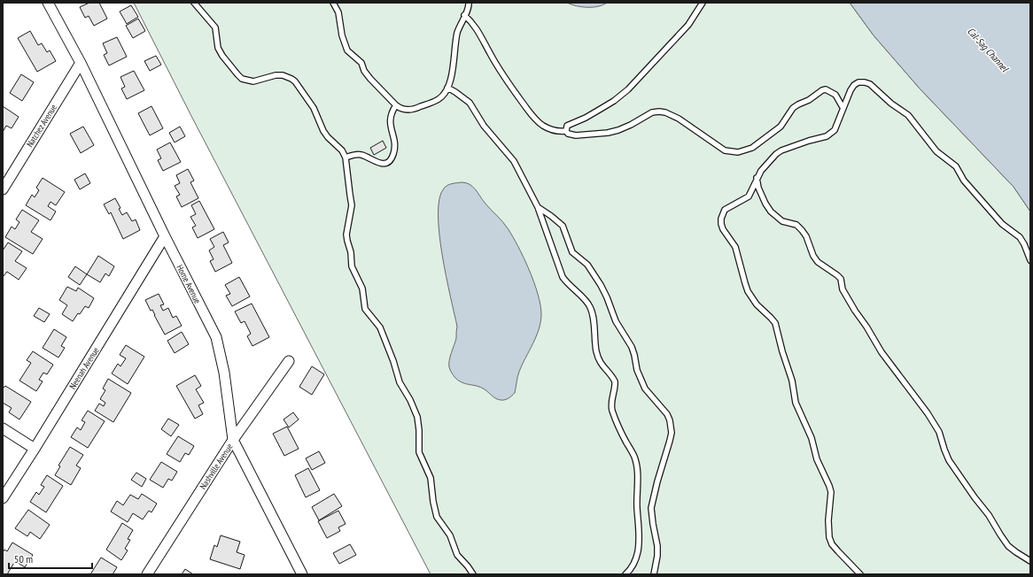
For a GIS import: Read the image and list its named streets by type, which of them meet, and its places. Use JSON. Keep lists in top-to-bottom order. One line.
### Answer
{"streets":{"street":["Natchez Avenue","Home Avenue","Neenah Avenue","Nashville Avenue"]},"crossings":[["Natchez Avenue","Home Avenue"],["Home Avenue","Neenah Avenue"],["Home Avenue","Nashville Avenue"]],"water":["Cal-Sag Channel"],"scale_bar":"50 m"}
